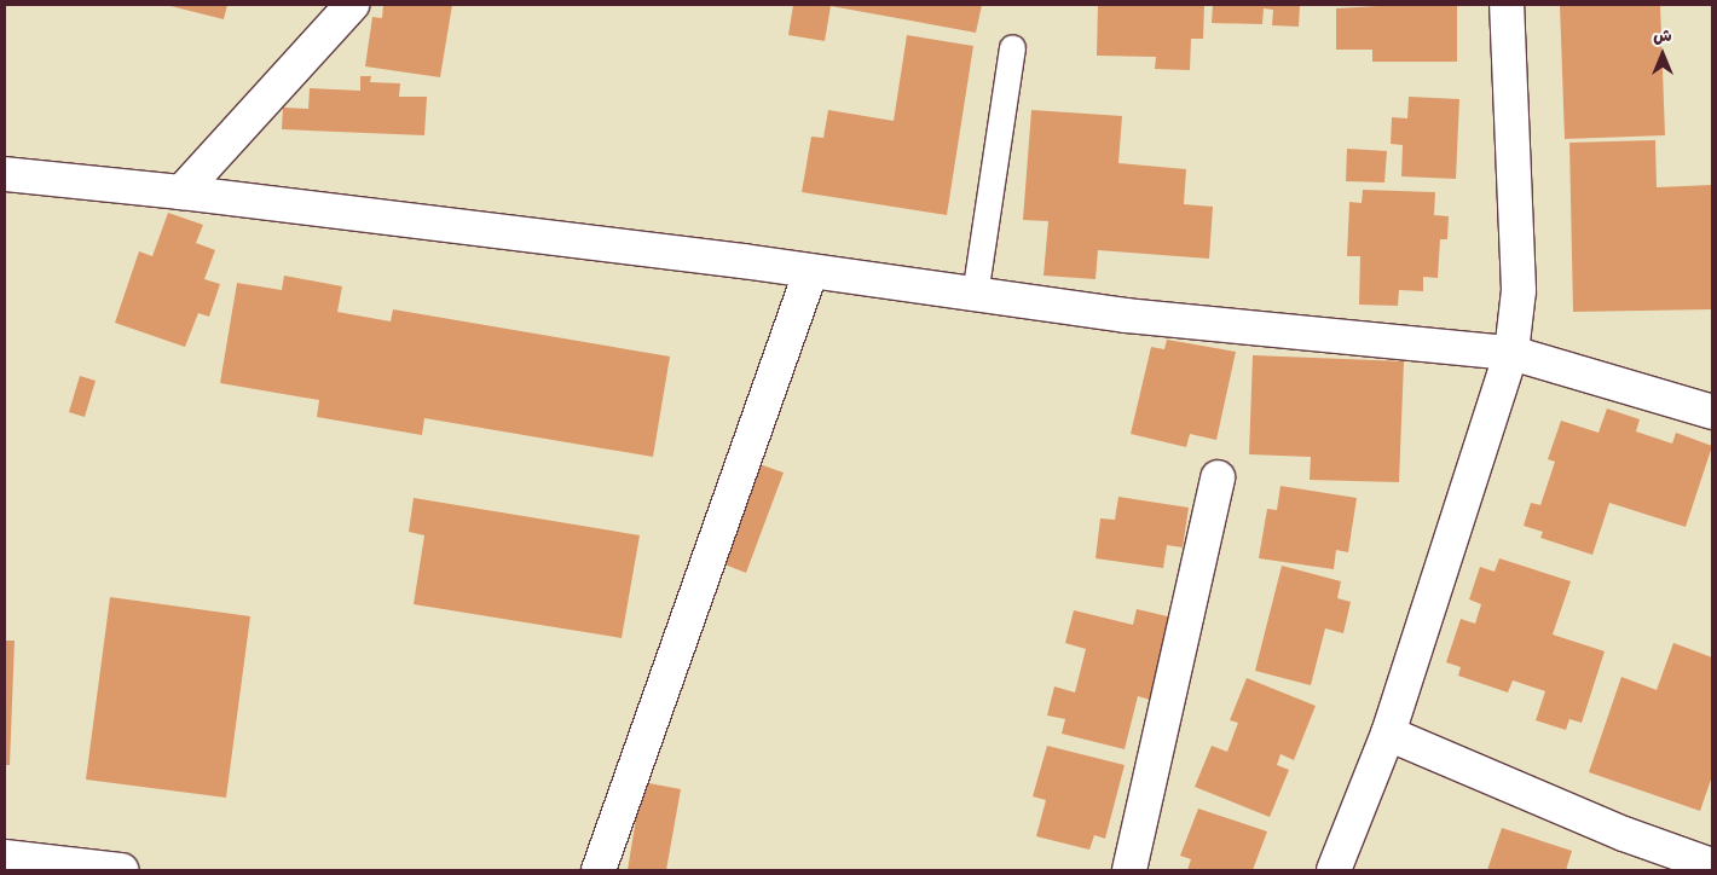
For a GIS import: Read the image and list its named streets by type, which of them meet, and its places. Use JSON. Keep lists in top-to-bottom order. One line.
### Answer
{"north":"top"}
